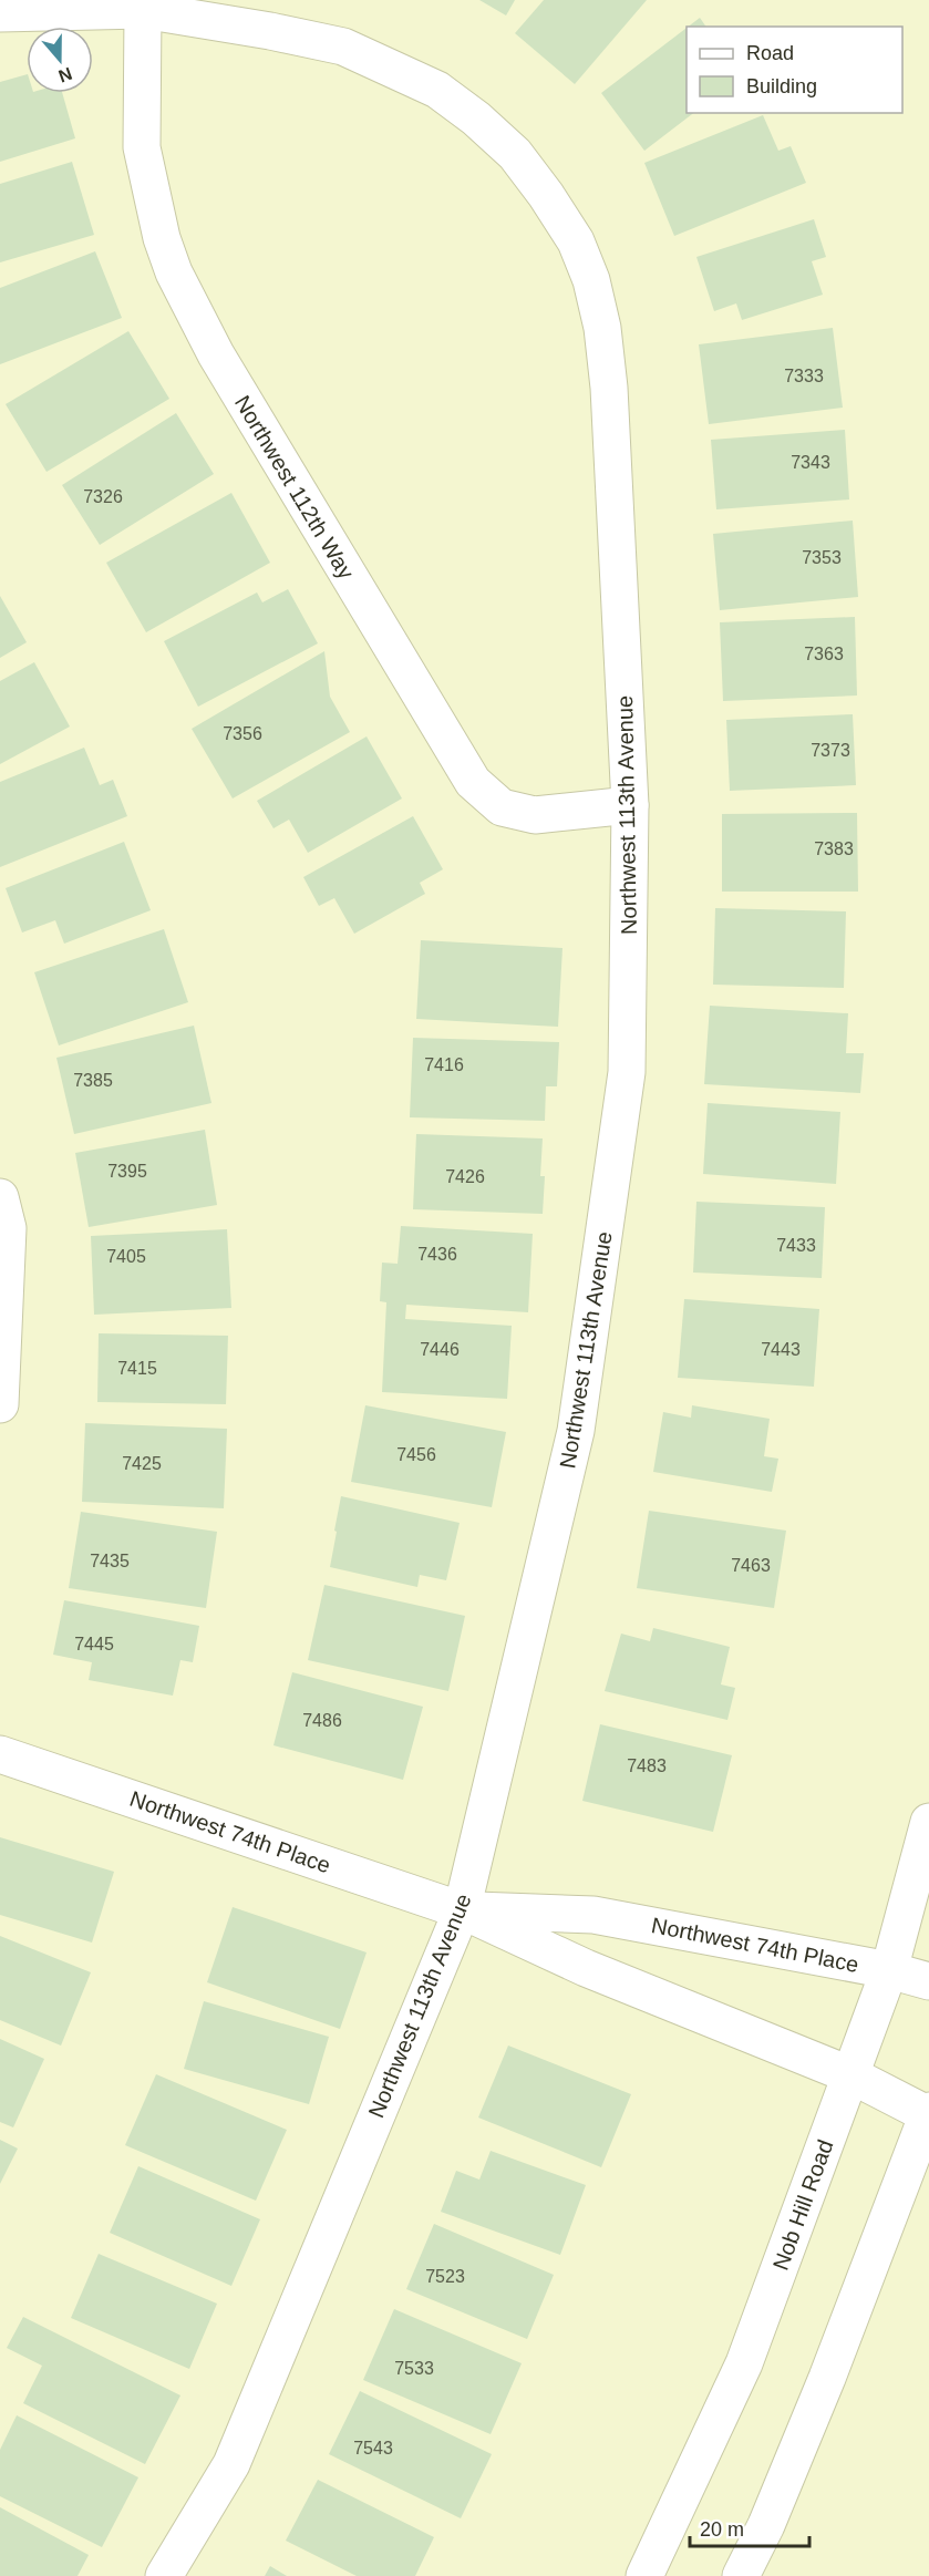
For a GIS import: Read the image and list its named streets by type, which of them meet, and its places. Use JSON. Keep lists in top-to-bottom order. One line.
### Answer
{"streets":{"street":["Northwest 112th Way","Northwest 113th Avenue","Northwest 74th Place","Nob Hill Road"]},"crossings":[["Northwest 112th Way","Northwest 113th Avenue"],["Northwest 113th Avenue","Northwest 74th Place"],["Northwest 74th Place","Nob Hill Road"]],"house_numbers":["7333","7343","7326","7353","7363","7356","7373","7383","7416","7385","7395","7426","7433","7436","7405","7446","7443","7415","7456","7425","7435","7463","7445","7486","7483","7523","7533","7543"],"legend":["Road","Building"],"scale_bar":"20 m","north":"bottom"}
